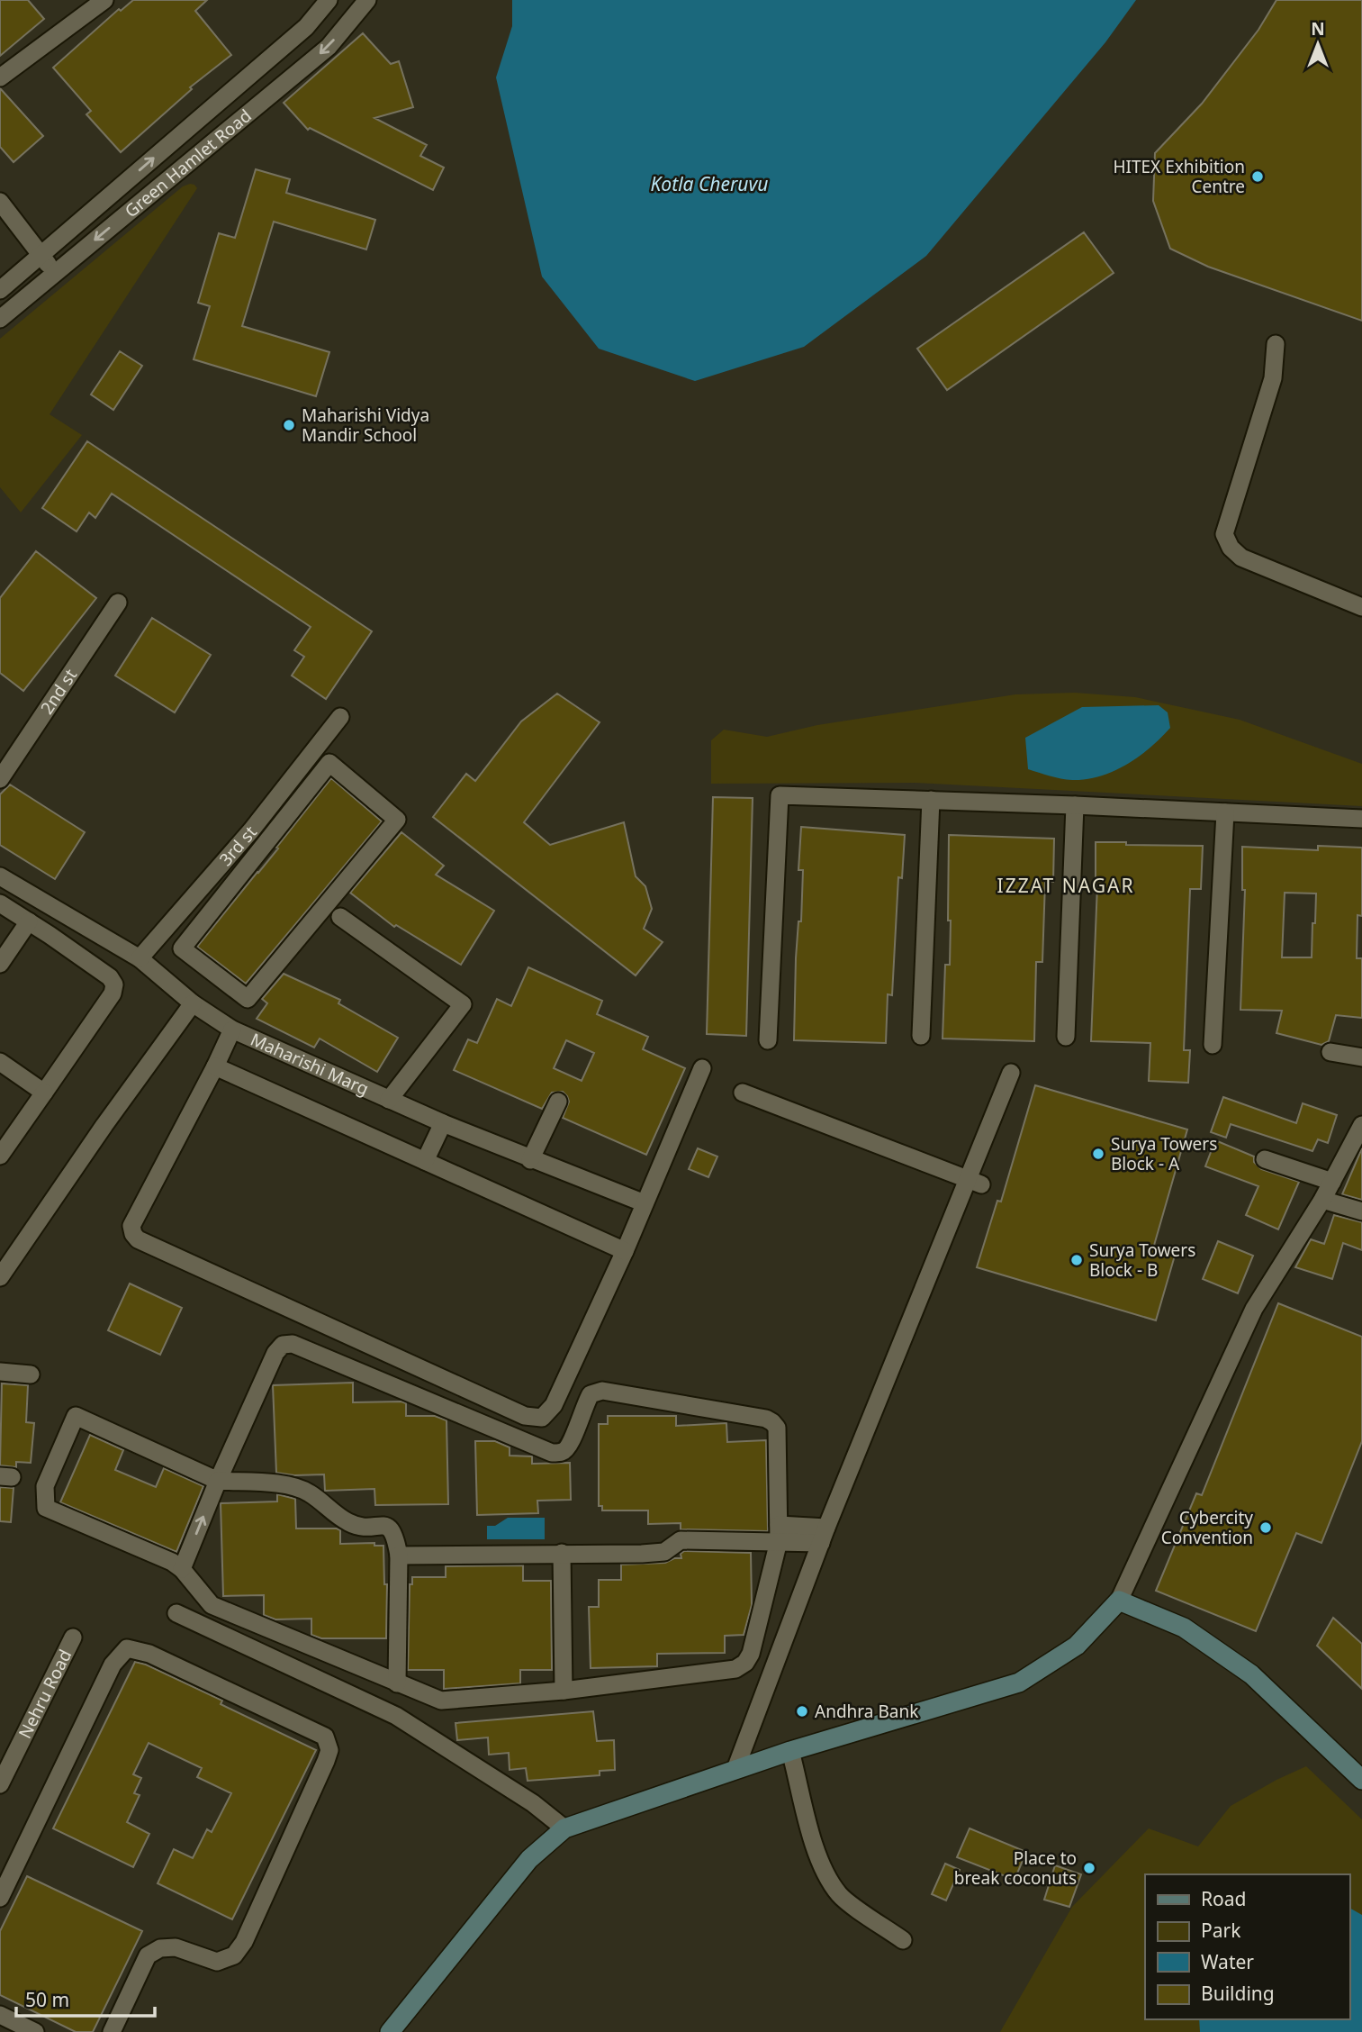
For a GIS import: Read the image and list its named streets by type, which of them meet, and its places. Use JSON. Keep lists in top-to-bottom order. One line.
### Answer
{"streets":{"street":["Green Hamlet Road","2nd st","3rd st","Maharishi Marg","Nehru Road"]},"crossings":[["3rd st","Maharishi Marg"]],"districts":["IZZAT NAGAR"],"water":["Kotla Cheruvu"],"places":["HITEX Exhibition Centre","Maharishi Vidya Mandir School","Surya Towers Block - A","Surya Towers Block - B","Cybercity Convention","Andhra Bank","Place to break coconuts"],"legend":["Road","Park","Water","Building"],"scale_bar":"50 m","north":"top"}
